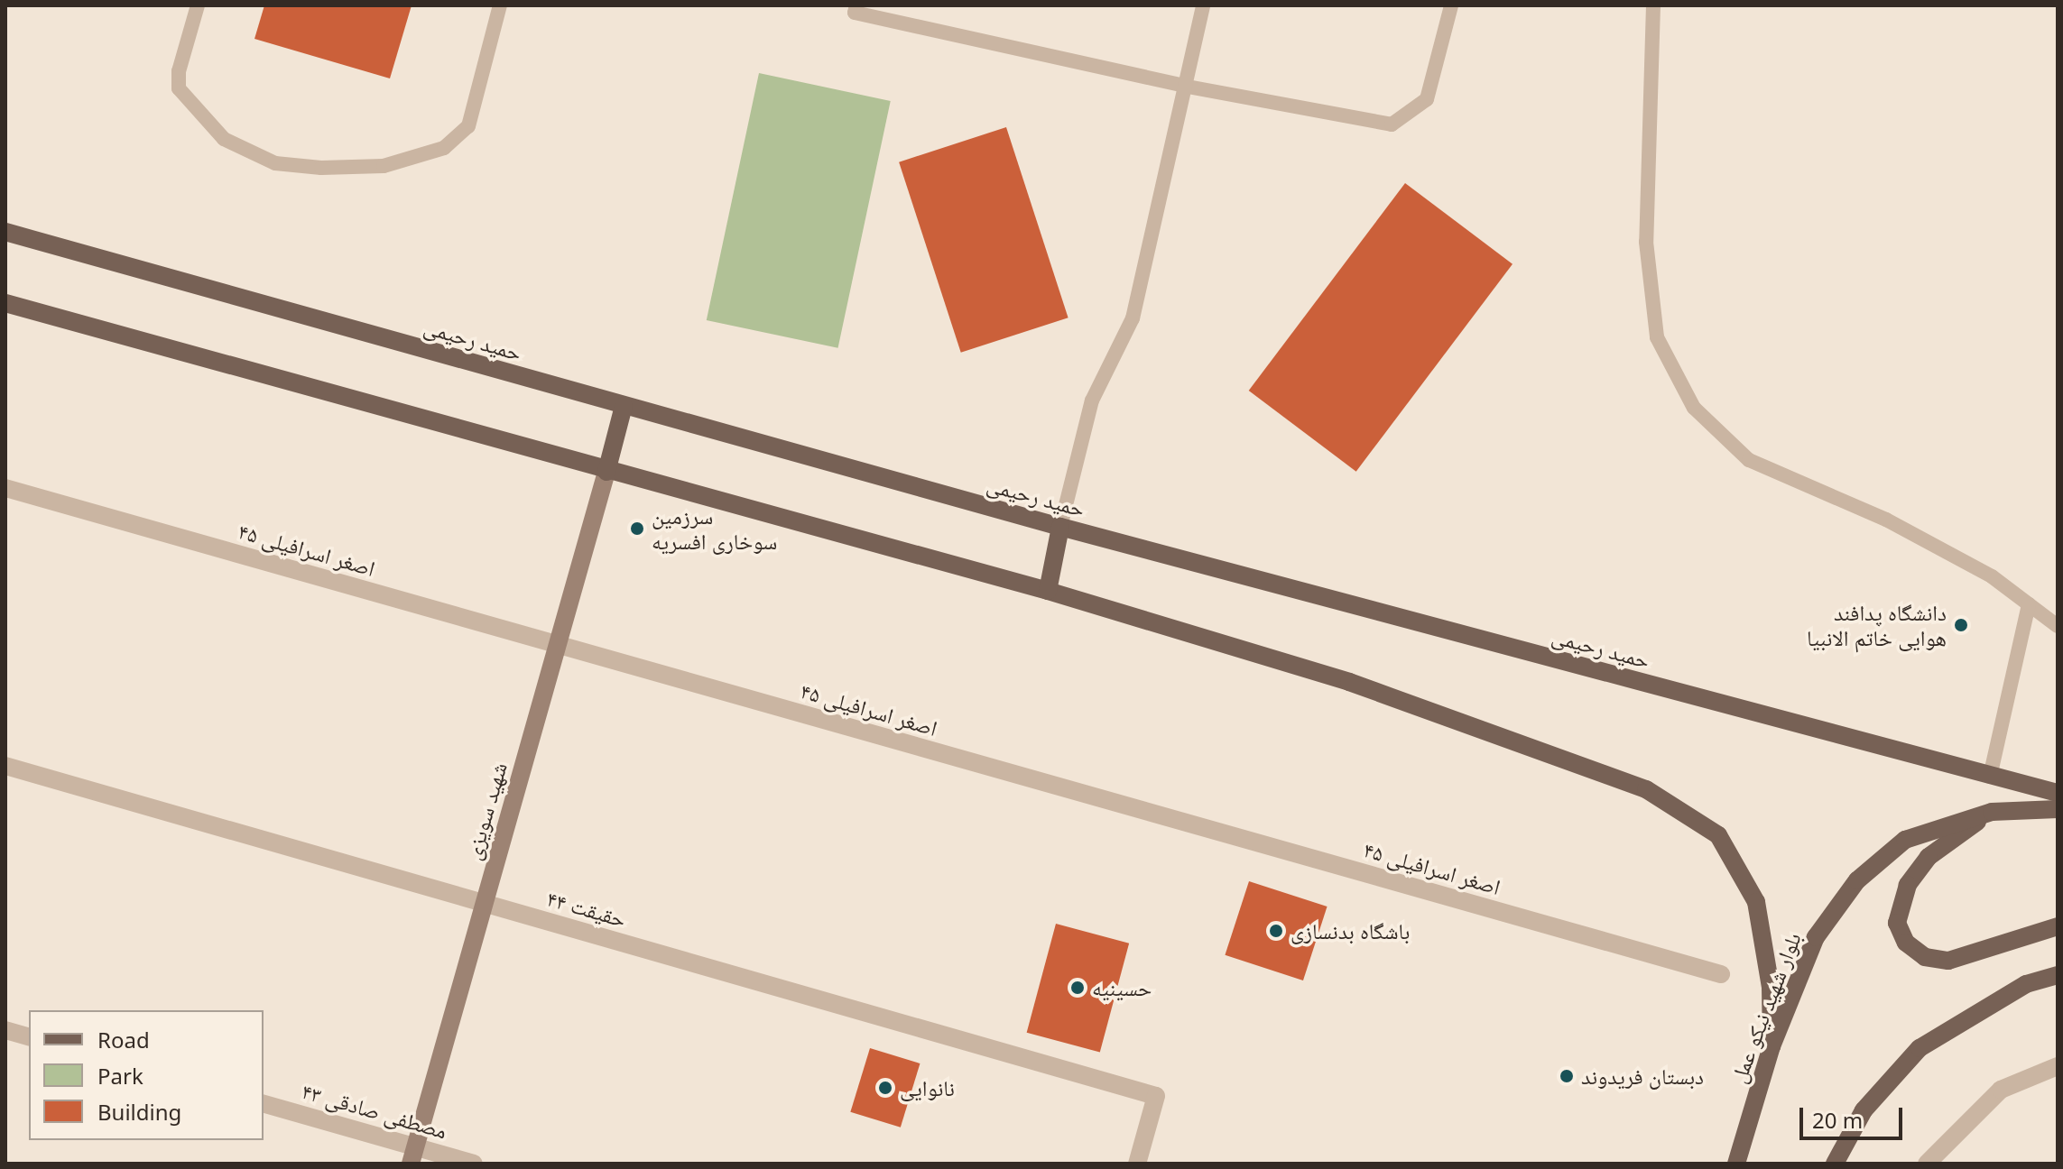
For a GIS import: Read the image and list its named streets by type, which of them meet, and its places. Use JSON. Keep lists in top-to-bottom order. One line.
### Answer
{"streets":{"main road":["حمید رحیمی","شهید سویزی","بلوار شهید نیکو عمل"],"street":["اصغر اسرافیلی ۴۵","حقیقت ۴۴","مصطفی صادقی ۴۳"]},"crossings":[["اصغر اسرافیلی ۴۵","شهید سویزی"],["شهید سویزی","حقیقت ۴۴"],["شهید سویزی","مصطفی صادقی ۴۳"]],"places":["سرزمین سوخاری افسریه","دانشگاه پدافند هوایی خاتم الانبیا","باشگاه بدنسازی","حسینیه","دبستان فریدوند","نانوایی"],"legend":["Road","Park","Building"],"scale_bar":"20 m"}
